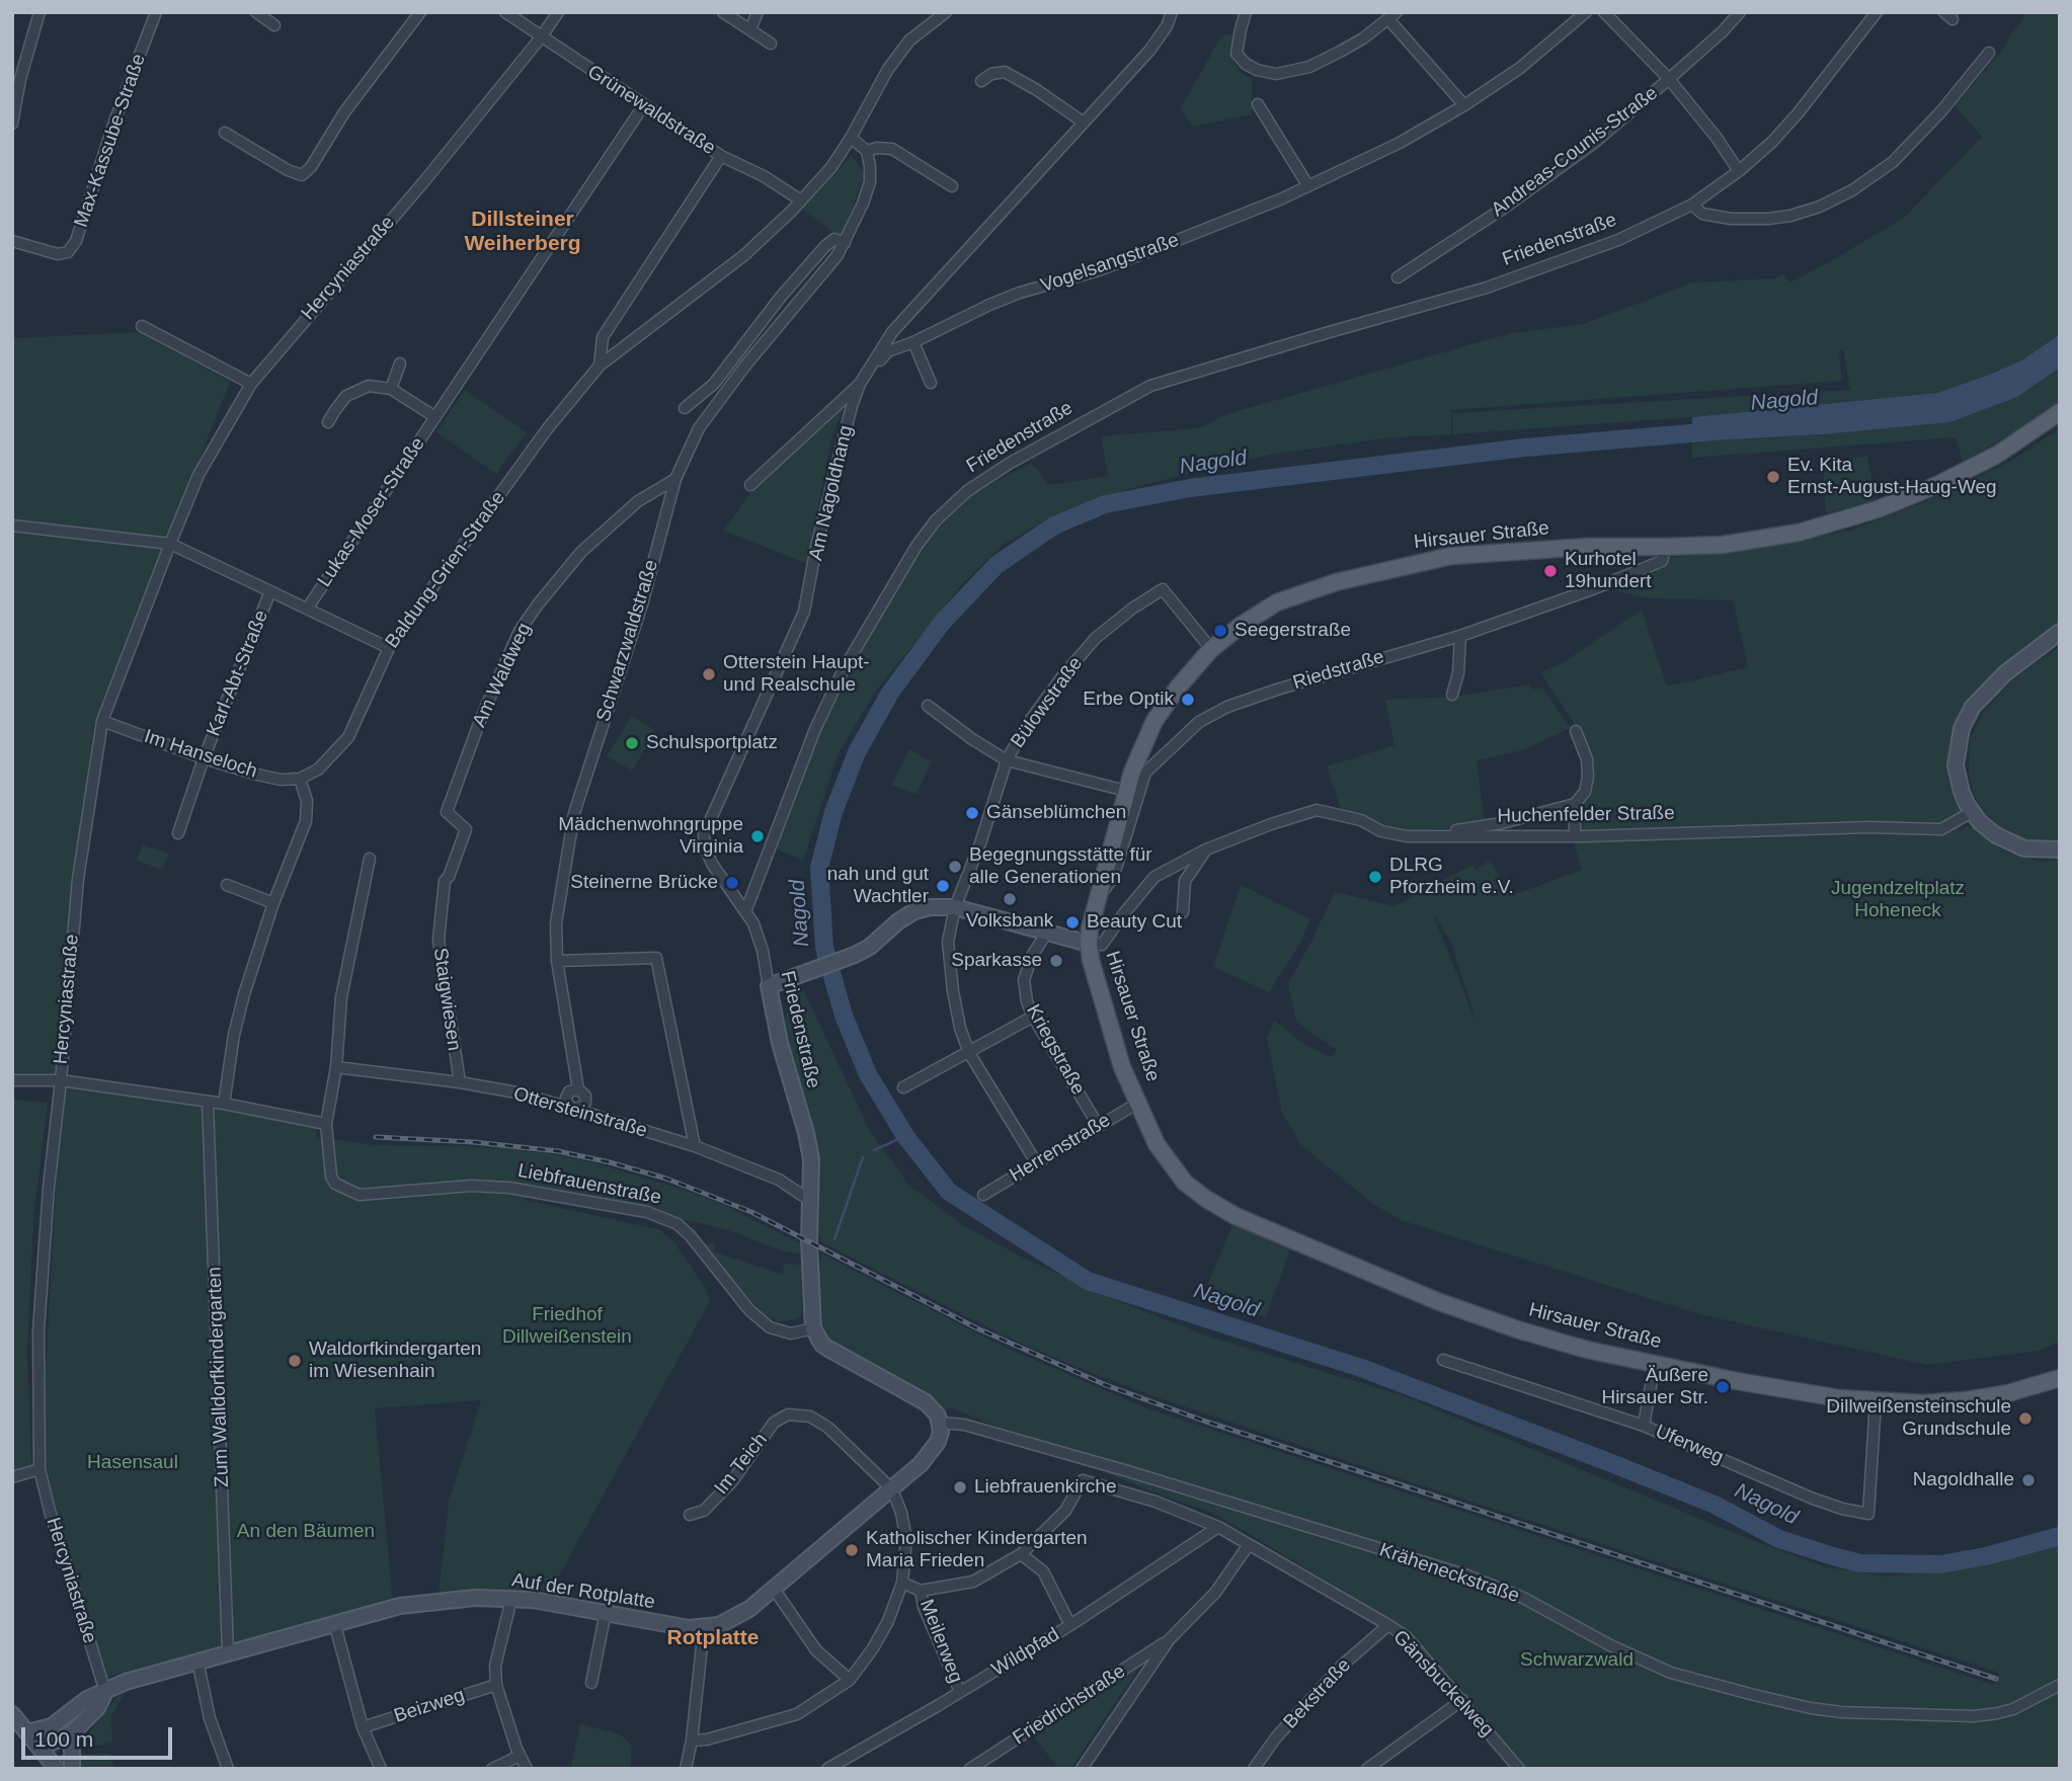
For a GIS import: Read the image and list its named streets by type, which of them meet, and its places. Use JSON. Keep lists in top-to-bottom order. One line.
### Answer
{"streets":{"main road":["Hirsauer Straße"],"street":["Grünewaldstraße","Max-Kassube-Straße","Andreas-Counis-Straße","Friedenstraße","Vogelsangstraße","Hercyniastraße","Am Nagoldhang","Lukas-Moser-Straße","Baldung-Grien-Straße","Schwarzwaldstraße","Riedstraße","Karl-Abt-Straße","Am Waldweg","Bülowstraße","Im Hanseloch","Huchenfelder Straße","Staigwiesen","Kriegstraße","Ottersteinstraße","Herrenstraße","Liebfrauenstraße","Zum Walldorfkindergarten","Uferweg","Im Teich","Kräheneckstraße","Auf der Rotplatte","Meilerweg","Wildpfad","Gänsbuckelweg","Bekstraße","Friedrichstraße","Beizweg"]},"crossings":[["Grünewaldstraße","Hercyniastraße"],["Grünewaldstraße","Lukas-Moser-Straße"],["Grünewaldstraße","Baldung-Grien-Straße"],["Friedenstraße","Am Nagoldhang"],["Friedenstraße","Ottersteinstraße"],["Friedenstraße","Liebfrauenstraße"],["Vogelsangstraße","Am Nagoldhang"],["Hercyniastraße","Im Hanseloch"],["Hercyniastraße","Auf der Rotplatte"],["Lukas-Moser-Straße","Karl-Abt-Straße"],["Hirsauer Straße","Riedstraße"],["Hirsauer Straße","Bülowstraße"],["Hirsauer Straße","Huchenfelder Straße"],["Hirsauer Straße","Herrenstraße"],["Hirsauer Straße","Uferweg"],["Baldung-Grien-Straße","Karl-Abt-Straße"],["Baldung-Grien-Straße","Im Hanseloch"],["Schwarzwaldstraße","Am Waldweg"],["Schwarzwaldstraße","Ottersteinstraße"],["Karl-Abt-Straße","Im Hanseloch"],["Am Waldweg","Staigwiesen"],["Bülowstraße","Herrenstraße"],["Staigwiesen","Ottersteinstraße"],["Kriegstraße","Herrenstraße"],["Zum Walldorfkindergarten","Auf der Rotplatte"],["Im Teich","Auf der Rotplatte"],["Meilerweg","Wildpfad"],["Gänsbuckelweg","Bekstraße"]],"districts":["Dillsteiner Weiherberg","Rotplatte"],"water":["Nagold"],"parks":["Jugendzeltplatz Hoheneck","Friedhof Dillweißenstein","Hasensaul","An den Bäumen","Schwarzwald"],"places":["Ev. Kita Ernst-August-Haug-Weg","Kurhotel 19hundert","Seegerstraße","Otterstein Haupt- und Realschule","Erbe Optik","Schulsportplatz","Gänseblümchen","Mädchenwohngruppe Virginia","Begegnungsstätte für alle Generationen","DLRG Pforzheim e.V.","Steinerne Brücke","nah und gut Wachtler","Volksbank","Beauty Cut","Sparkasse","Waldorfkindergarten im Wiesenhain","Äußere Hirsauer Str.","Dillweißensteinschule Grundschule","Nagoldhalle","Liebfrauenkirche","Katholischer Kindergarten Maria Frieden"],"scale_bar":"100 m"}
